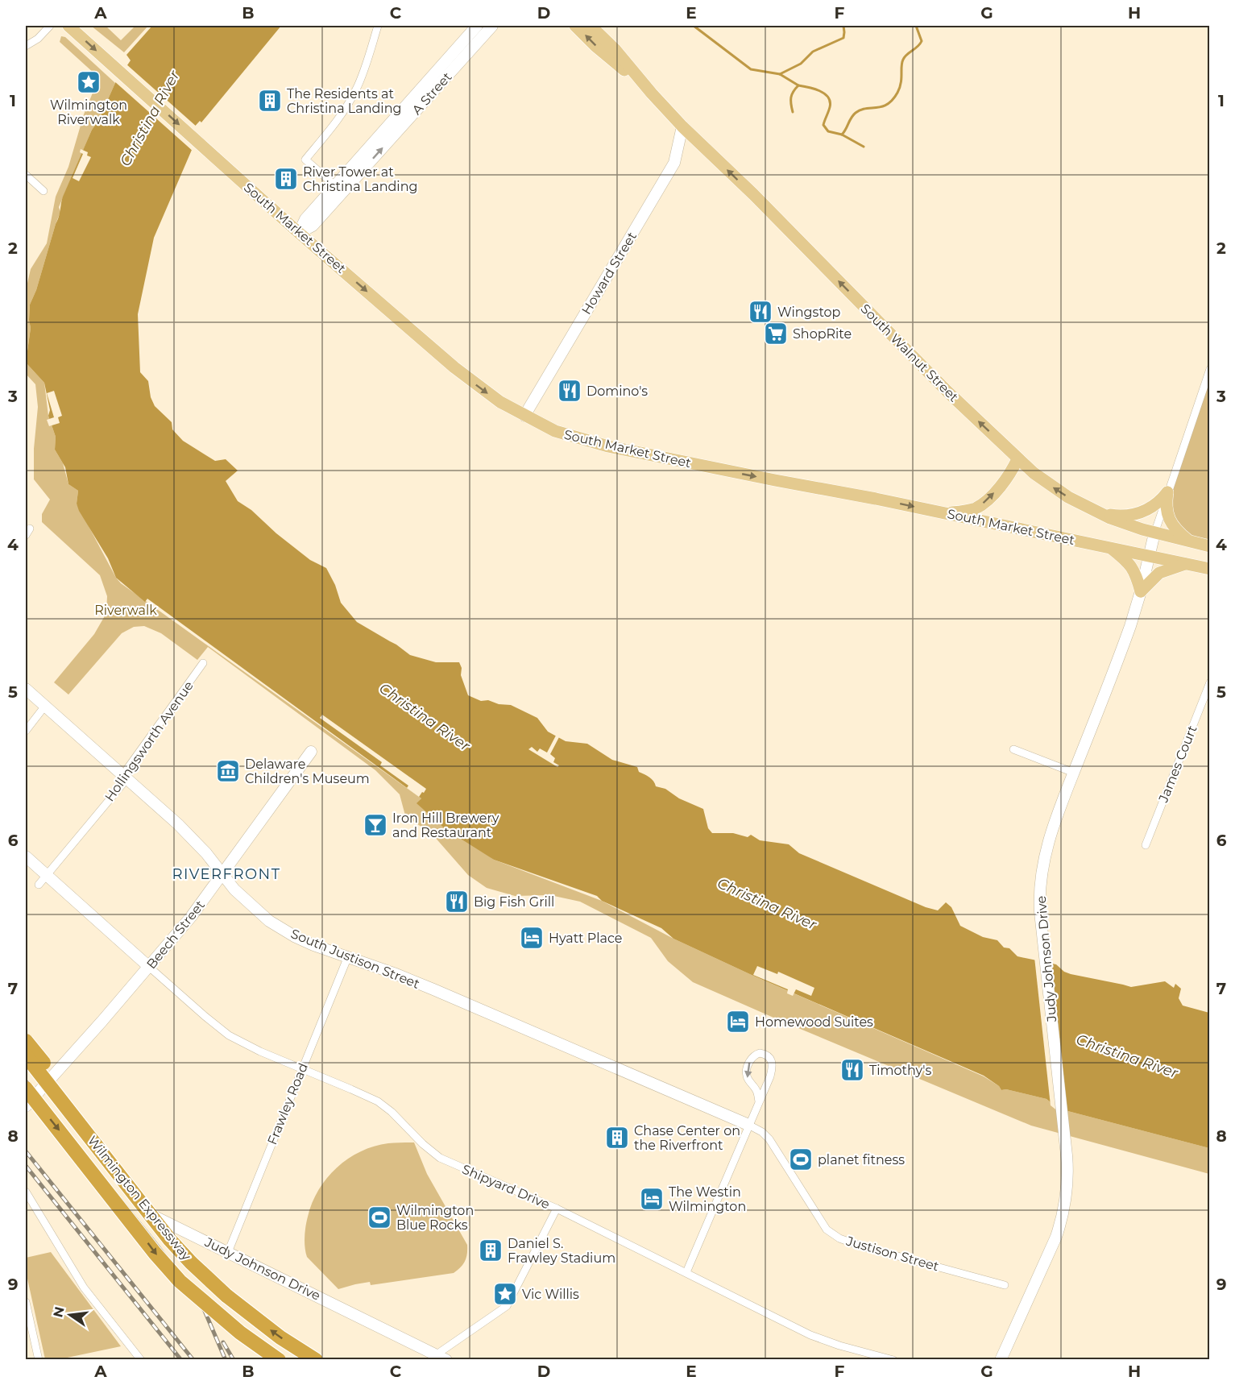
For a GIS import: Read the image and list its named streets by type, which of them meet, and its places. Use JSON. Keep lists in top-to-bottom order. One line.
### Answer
{"streets":{"highway":["Wilmington Expressway"],"main road":["South Market Street","South Walnut Street"],"street":["A Street","Howard Street","Hollingsworth Avenue","James Court","Beech Street","South Justison Street","Judy Johnson Drive","Frawley Road","Shipyard Drive","Justison Street"]},"crossings":[["A Street","South Market Street"],["South Market Street","Howard Street"],["South Market Street","Judy Johnson Drive"],["Howard Street","South Walnut Street"],["South Walnut Street","Judy Johnson Drive"],["Hollingsworth Avenue","South Justison Street"],["Beech Street","South Justison Street"],["Beech Street","Judy Johnson Drive"],["Beech Street","Shipyard Drive"],["South Justison Street","Frawley Road"],["South Justison Street","Justison Street"],["Judy Johnson Drive","Frawley Road"],["Frawley Road","Shipyard Drive"]],"one_way":["South Market Street","South Walnut Street"],"districts":["RIVERFRONT"],"water":["Christina River"],"parks":["Riverwalk"],"places":{"place":["Wilmington Riverwalk","Vic Willis"],"building":["The Residents at Christina Landing","River Tower at Christina Landing","Chase Center on the Riverfront","Daniel S. Frawley Stadium"],"restaurant":["Wingstop","Domino's","Big Fish Grill","Timothy's"],"supermarket":["ShopRite"],"museum":["Delaware Children's Museum"],"bar":["Iron Hill Brewery and Restaurant"],"hotel":["Hyatt Place","Homewood Suites","The Westin Wilmington"],"sports":["planet fitness","Wilmington Blue Rocks"]},"north":"left","grid":{"columns":["A","B","C","D","E","F","G","H"],"rows":["1","2","3","4","5","6","7","8","9"]}}
